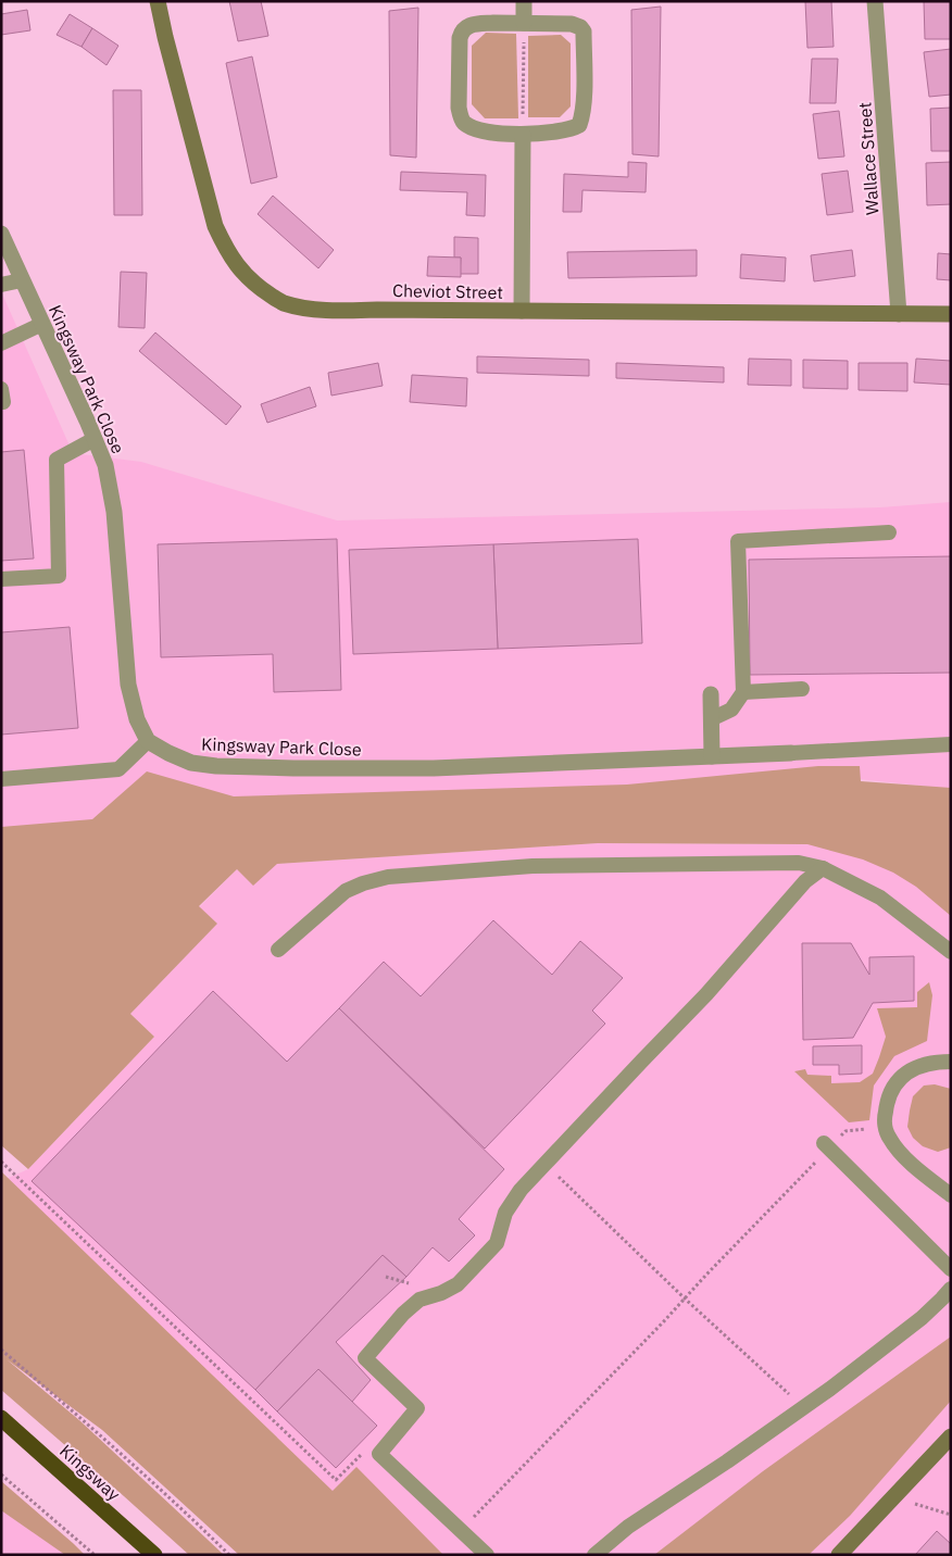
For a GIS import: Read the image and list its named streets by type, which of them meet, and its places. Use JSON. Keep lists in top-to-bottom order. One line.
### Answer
{"streets":{"highway":["Kingsway"],"street":["Wallace Street","Cheviot Street","Kingsway Park Close"]},"crossings":[["Wallace Street","Cheviot Street"]]}
